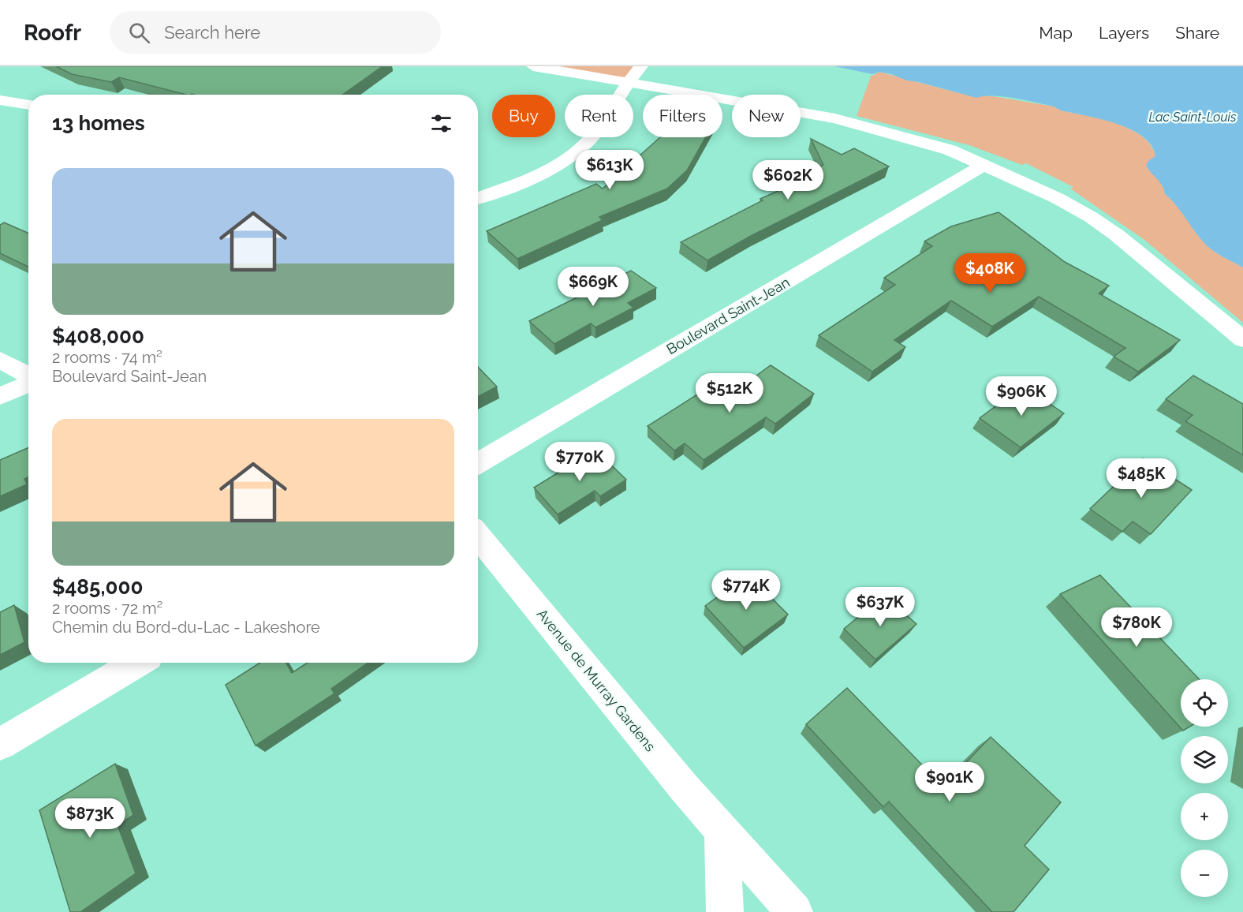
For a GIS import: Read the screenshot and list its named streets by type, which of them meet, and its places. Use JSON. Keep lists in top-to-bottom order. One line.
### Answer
{"streets":{"street":["Boulevard Saint-Jean","Avenue de Murray Gardens"]},"water":["Lac Saint-Louis"],"page":{"header":"Roofr","search":"Search here","nav":["Map","Layers","Share"],"chip":["Buy","Rent","Filters","New"],"heading":"13 homes","price":["$613K","$602K","$408K","$669K","$512K","$906K","$770K","$485K","$774K","$637K","$780K","$901K","$873K"],"list":[{"name":"$408,000","note":"2 rooms · 74 m² · Boulevard Saint-Jean"},{"name":"$485,000","note":"2 rooms · 72 m² · Chemin du Bord-du-Lac - Lakeshore"}],"map_buttons":["+","−"]}}
